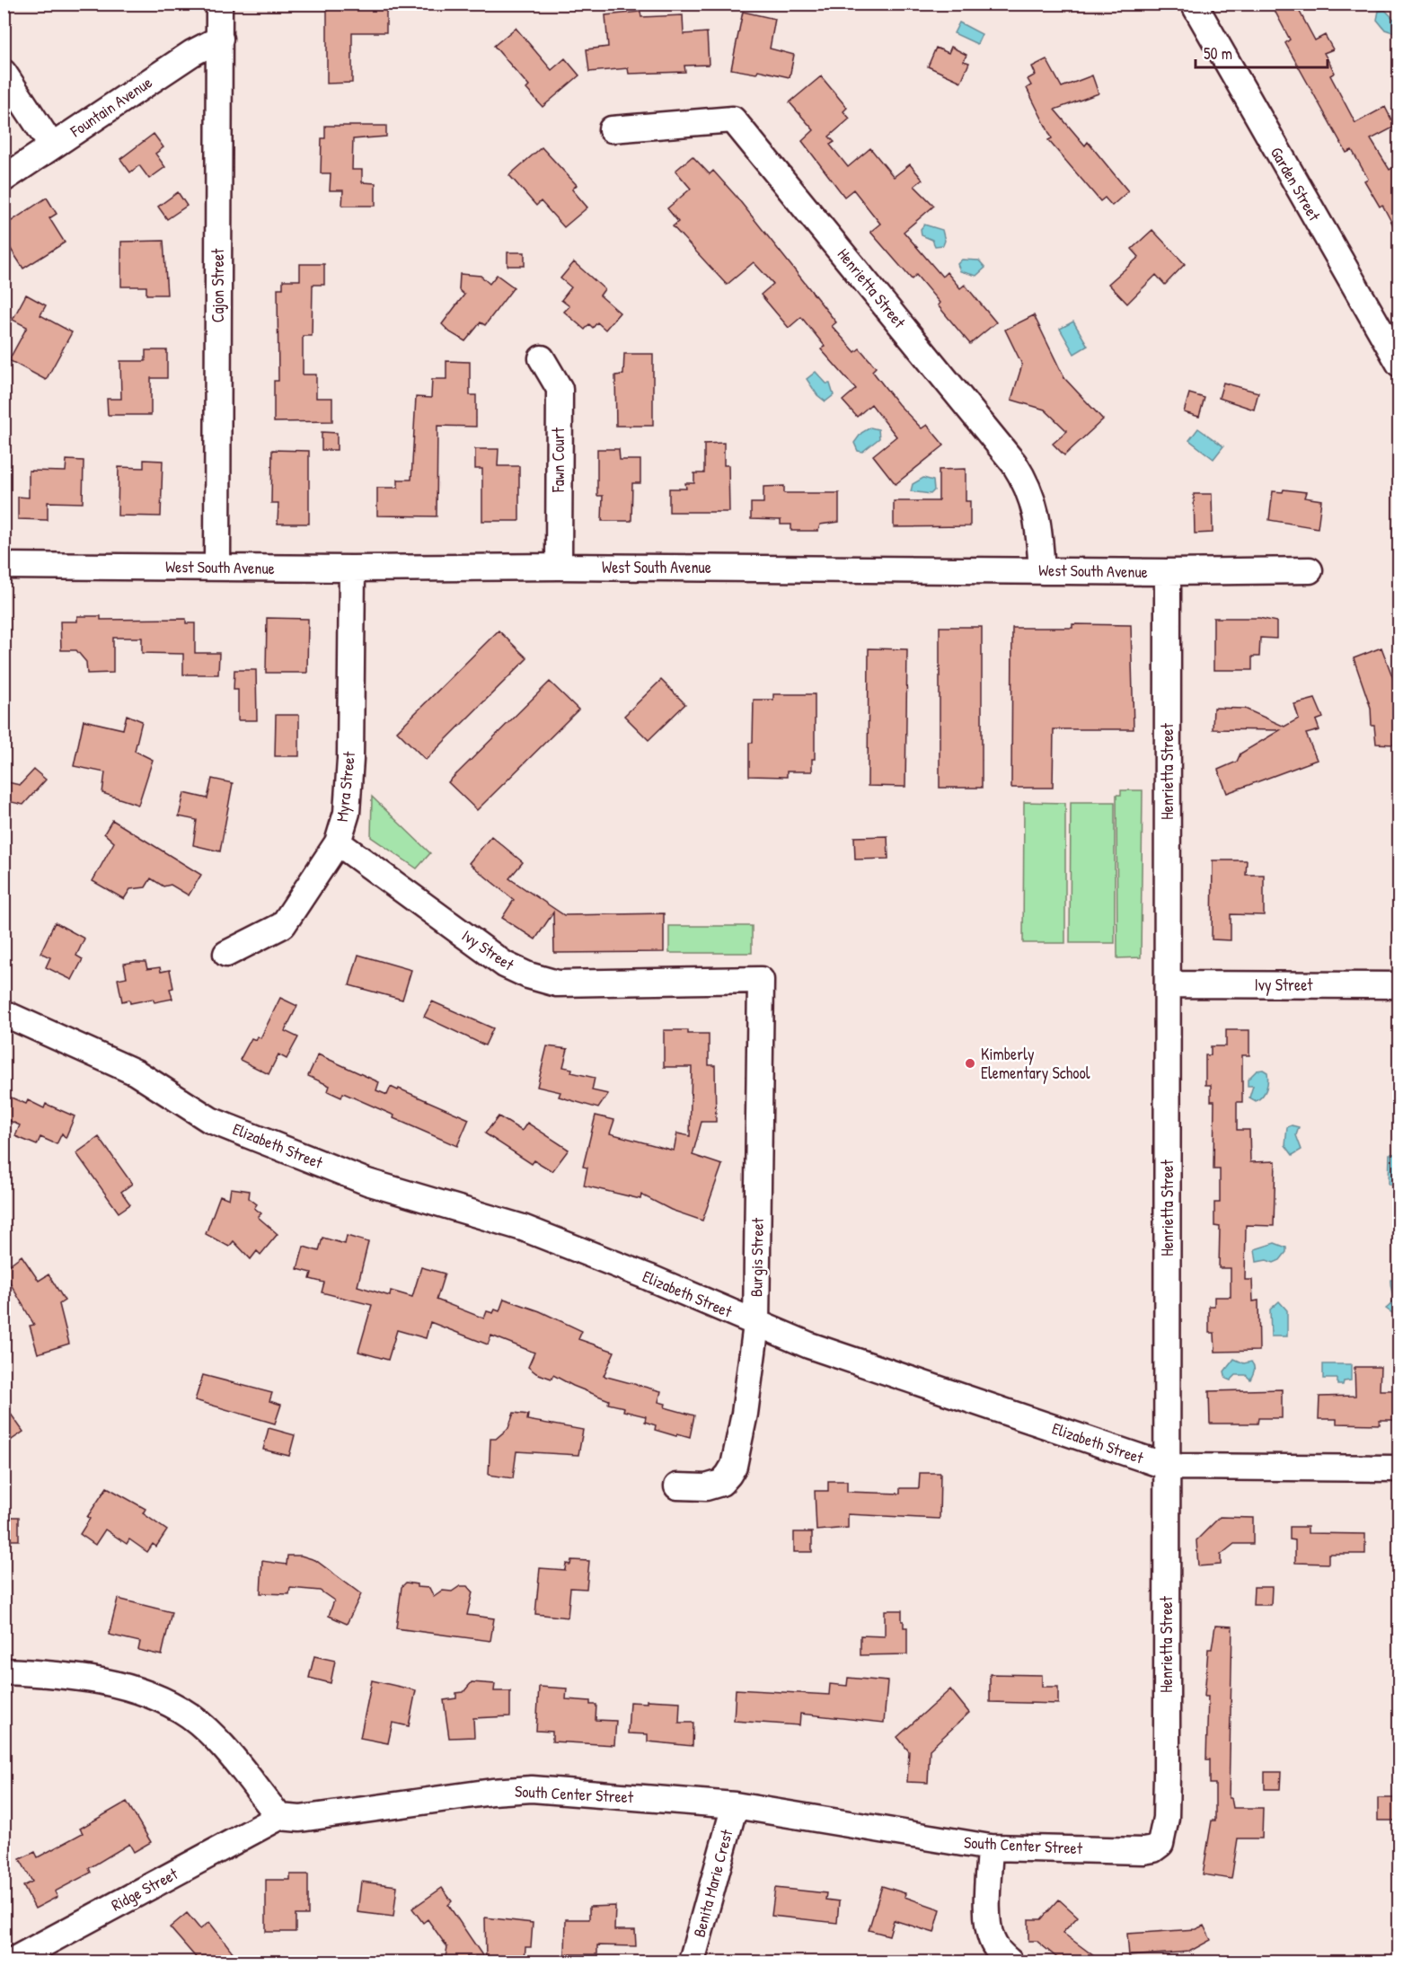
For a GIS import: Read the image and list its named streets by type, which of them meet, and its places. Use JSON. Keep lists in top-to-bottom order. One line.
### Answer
{"streets":{"street":["Fountain Avenue","Garden Street","Cajon Street","Henrietta Street","Fawn Court","West South Avenue","Myra Street","Ivy Street","Elizabeth Street","Burgis Street","South Center Street","Benita Marie Crest","Ridge Street"]},"crossings":[["Fountain Avenue","Cajon Street"],["Cajon Street","West South Avenue"],["Henrietta Street","West South Avenue"],["Henrietta Street","Ivy Street"],["Henrietta Street","Elizabeth Street"],["Henrietta Street","South Center Street"],["Fawn Court","West South Avenue"],["West South Avenue","Myra Street"],["Myra Street","Ivy Street"],["Ivy Street","Burgis Street"],["Elizabeth Street","Burgis Street"],["South Center Street","Benita Marie Crest"],["South Center Street","Ridge Street"]],"places":["Kimberly Elementary School"],"scale_bar":"50 m"}
